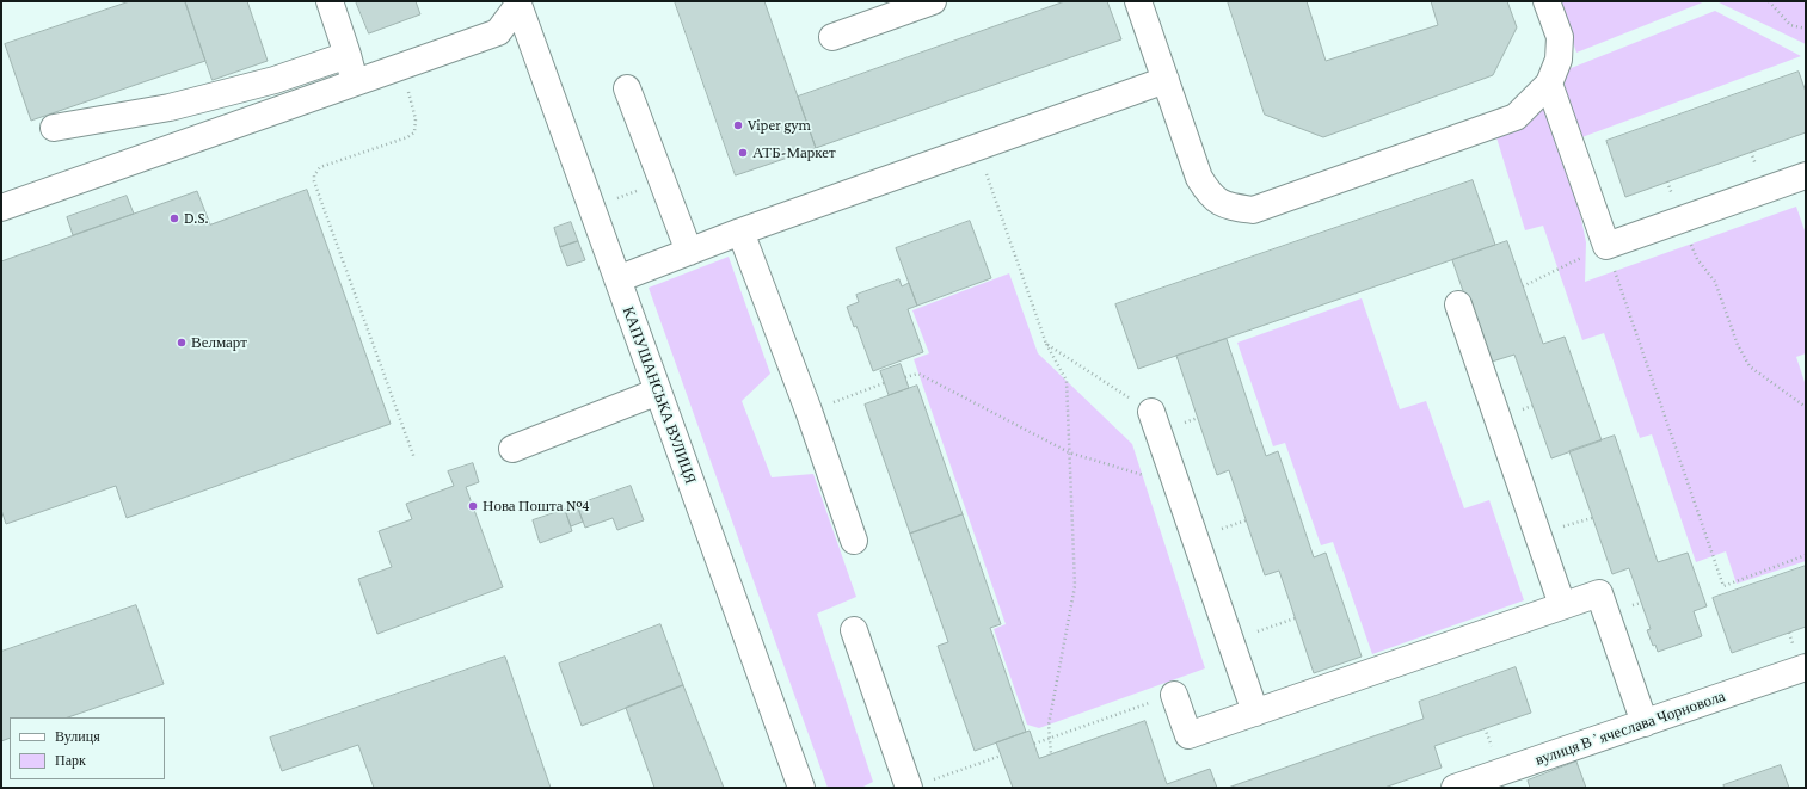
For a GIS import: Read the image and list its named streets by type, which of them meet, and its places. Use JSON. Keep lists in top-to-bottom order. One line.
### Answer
{"streets":{"street":["КАПУШАНСЬКА ВУЛИЦЯ","вулиця Вʼячеслава Чорновола"]},"places":["Viper gym","АТБ-Маркет","D.S.","Велмарт","Нова Пошта №4"],"legend":["Вулиця","Парк"]}
